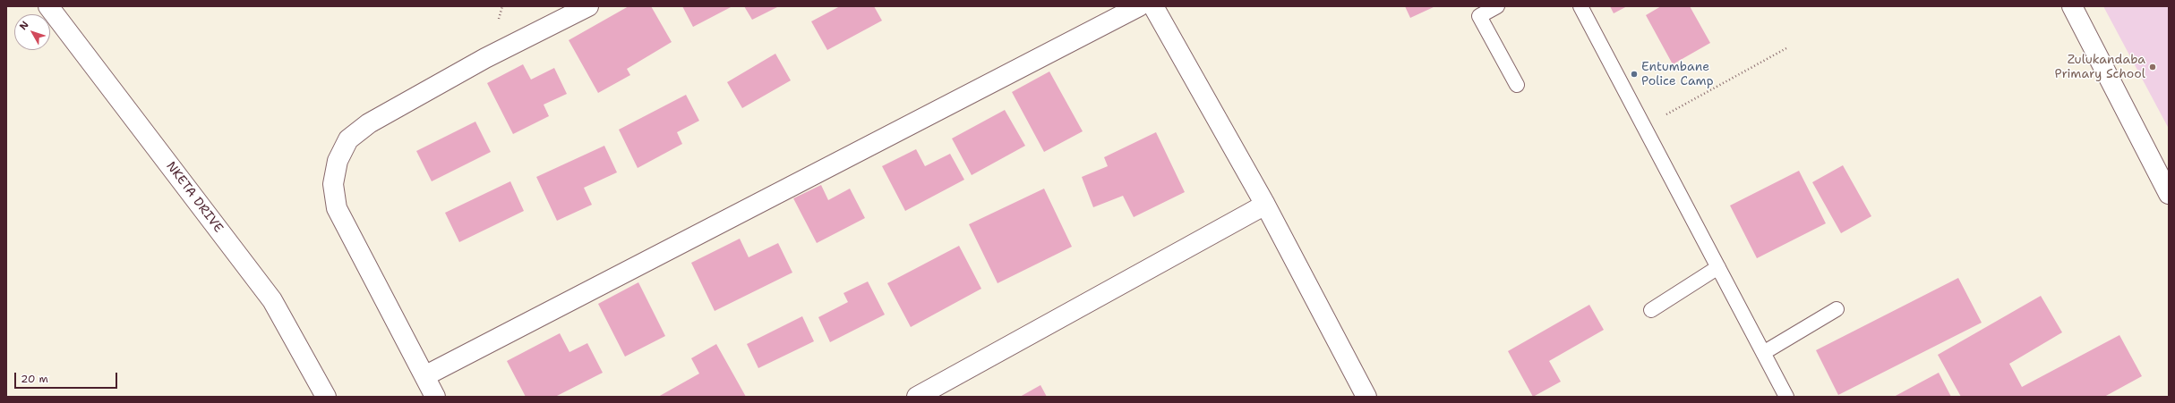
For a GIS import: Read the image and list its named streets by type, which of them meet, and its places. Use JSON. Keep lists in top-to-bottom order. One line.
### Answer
{"streets":{"street":["NKETA DRIVE"]},"places":["Zulukandaba Primary School","Entumbane Police Camp"],"scale_bar":"20 m","north":"top left"}
